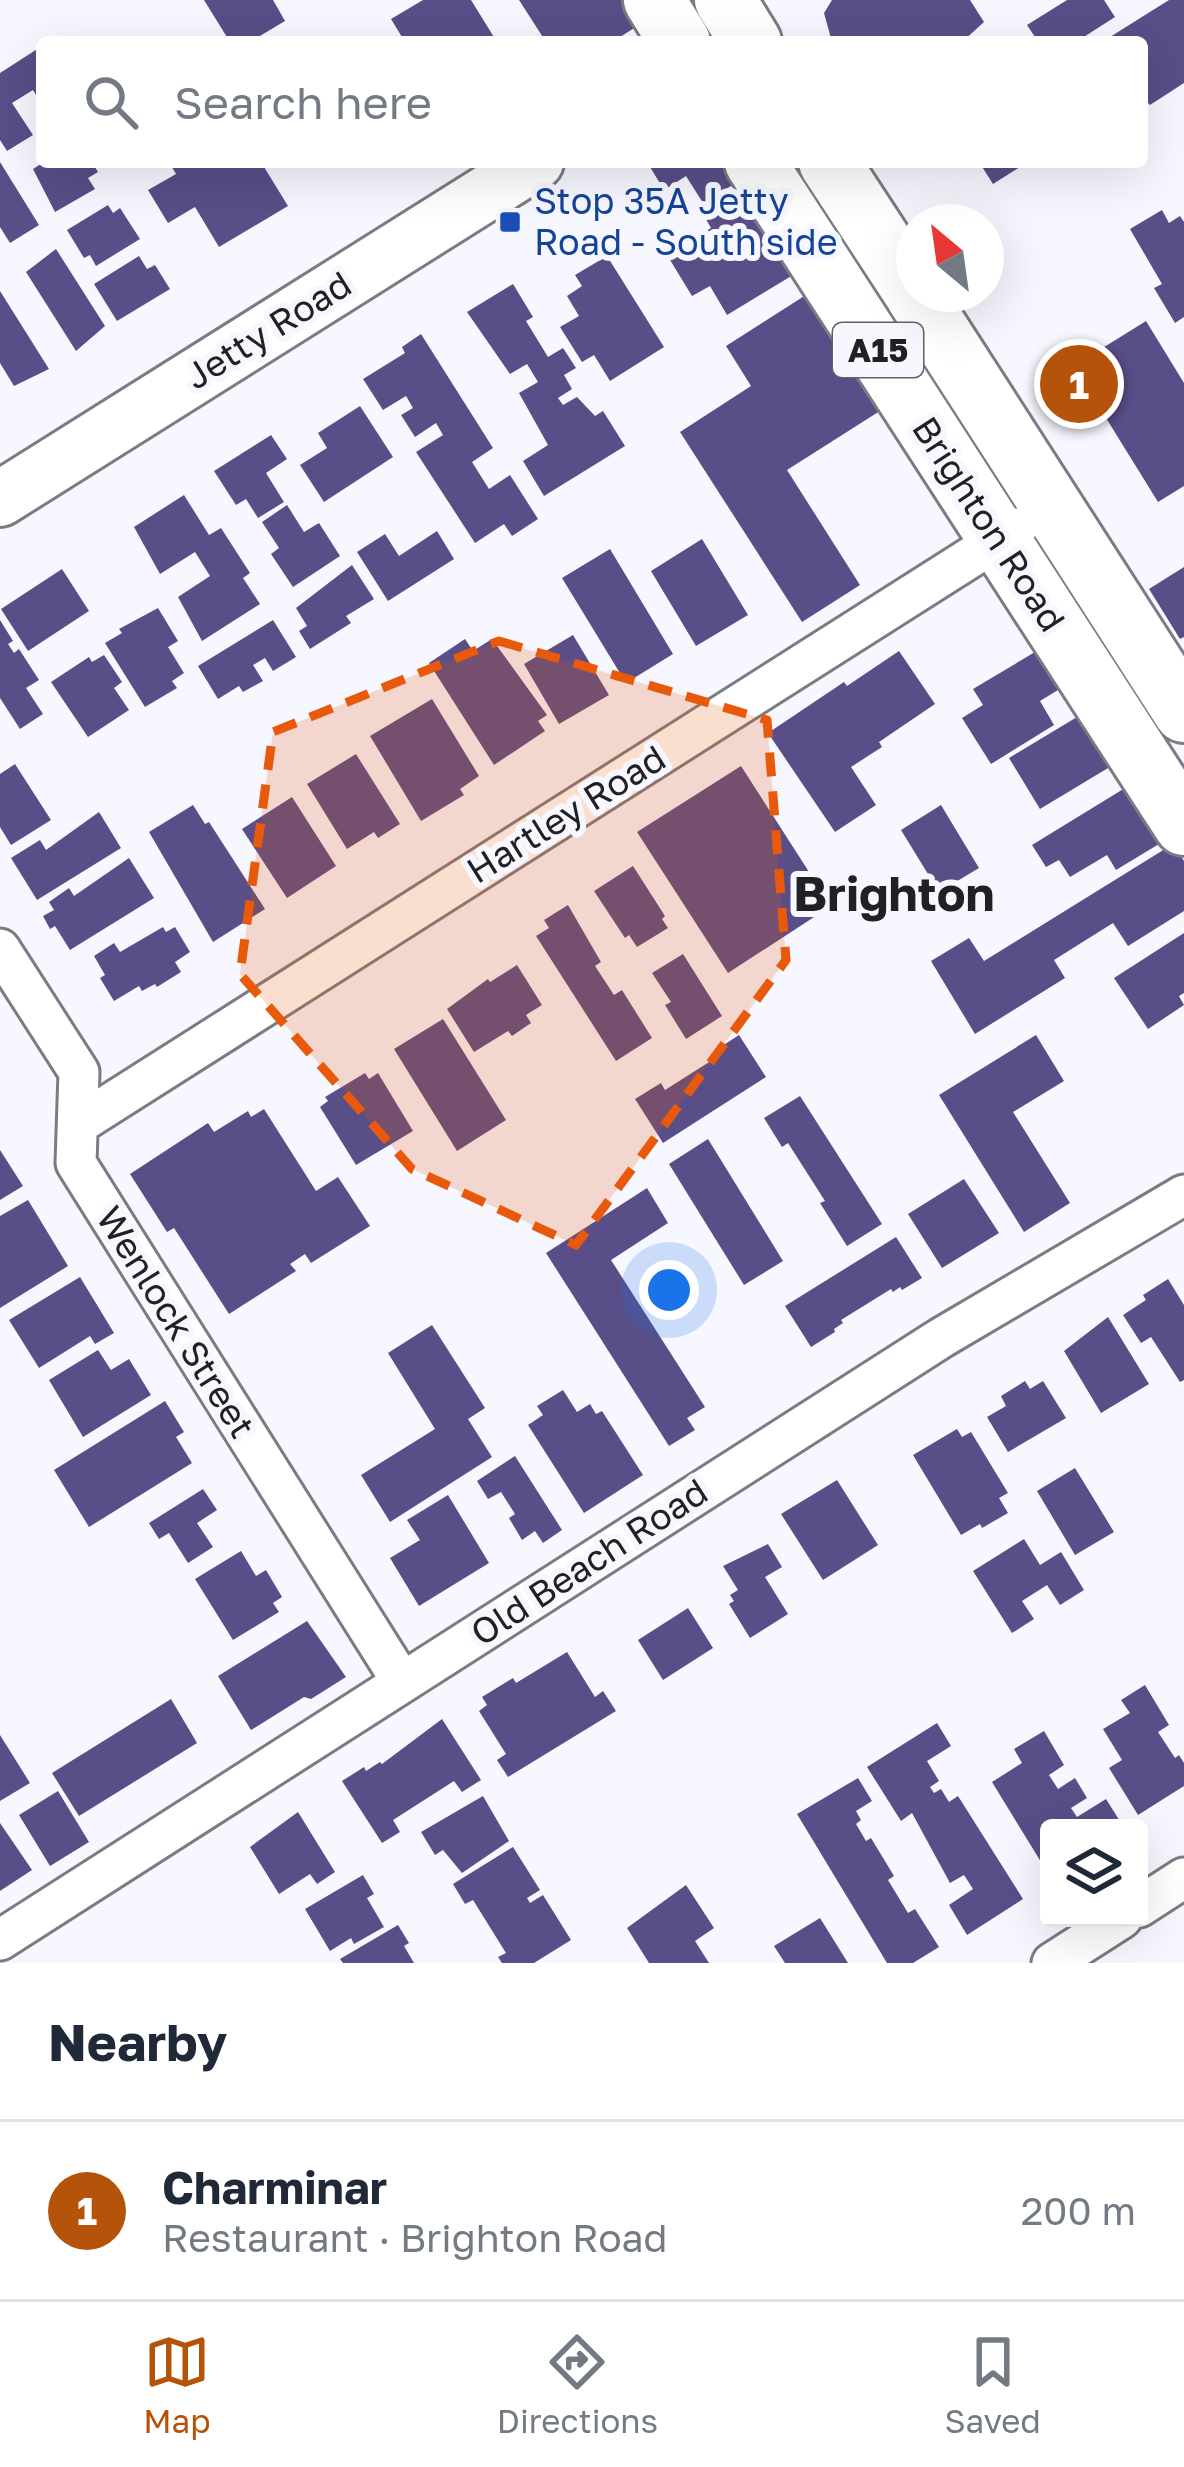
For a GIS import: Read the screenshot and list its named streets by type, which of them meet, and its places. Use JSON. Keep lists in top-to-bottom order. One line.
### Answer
{"streets":{"main road":["A15","Brighton Road"],"street":["Jetty Road","Hartley Road","Wenlock Street","Old Beach Road"]},"crossings":[["Brighton Road","Hartley Road"],["Hartley Road","Wenlock Street"],["Wenlock Street","Old Beach Road"]],"districts":["Brighton"],"places":{"transit":["Stop 35A Jetty Road - South side"]},"north":"top left","page":{"search":"Search here","pins":"1","heading":"Nearby","list":[{"mark":"1","name":"Charminar","note":"Restaurant · Brighton Road","value":"200 m"}],"nav":["Map","Directions","Saved"]}}
